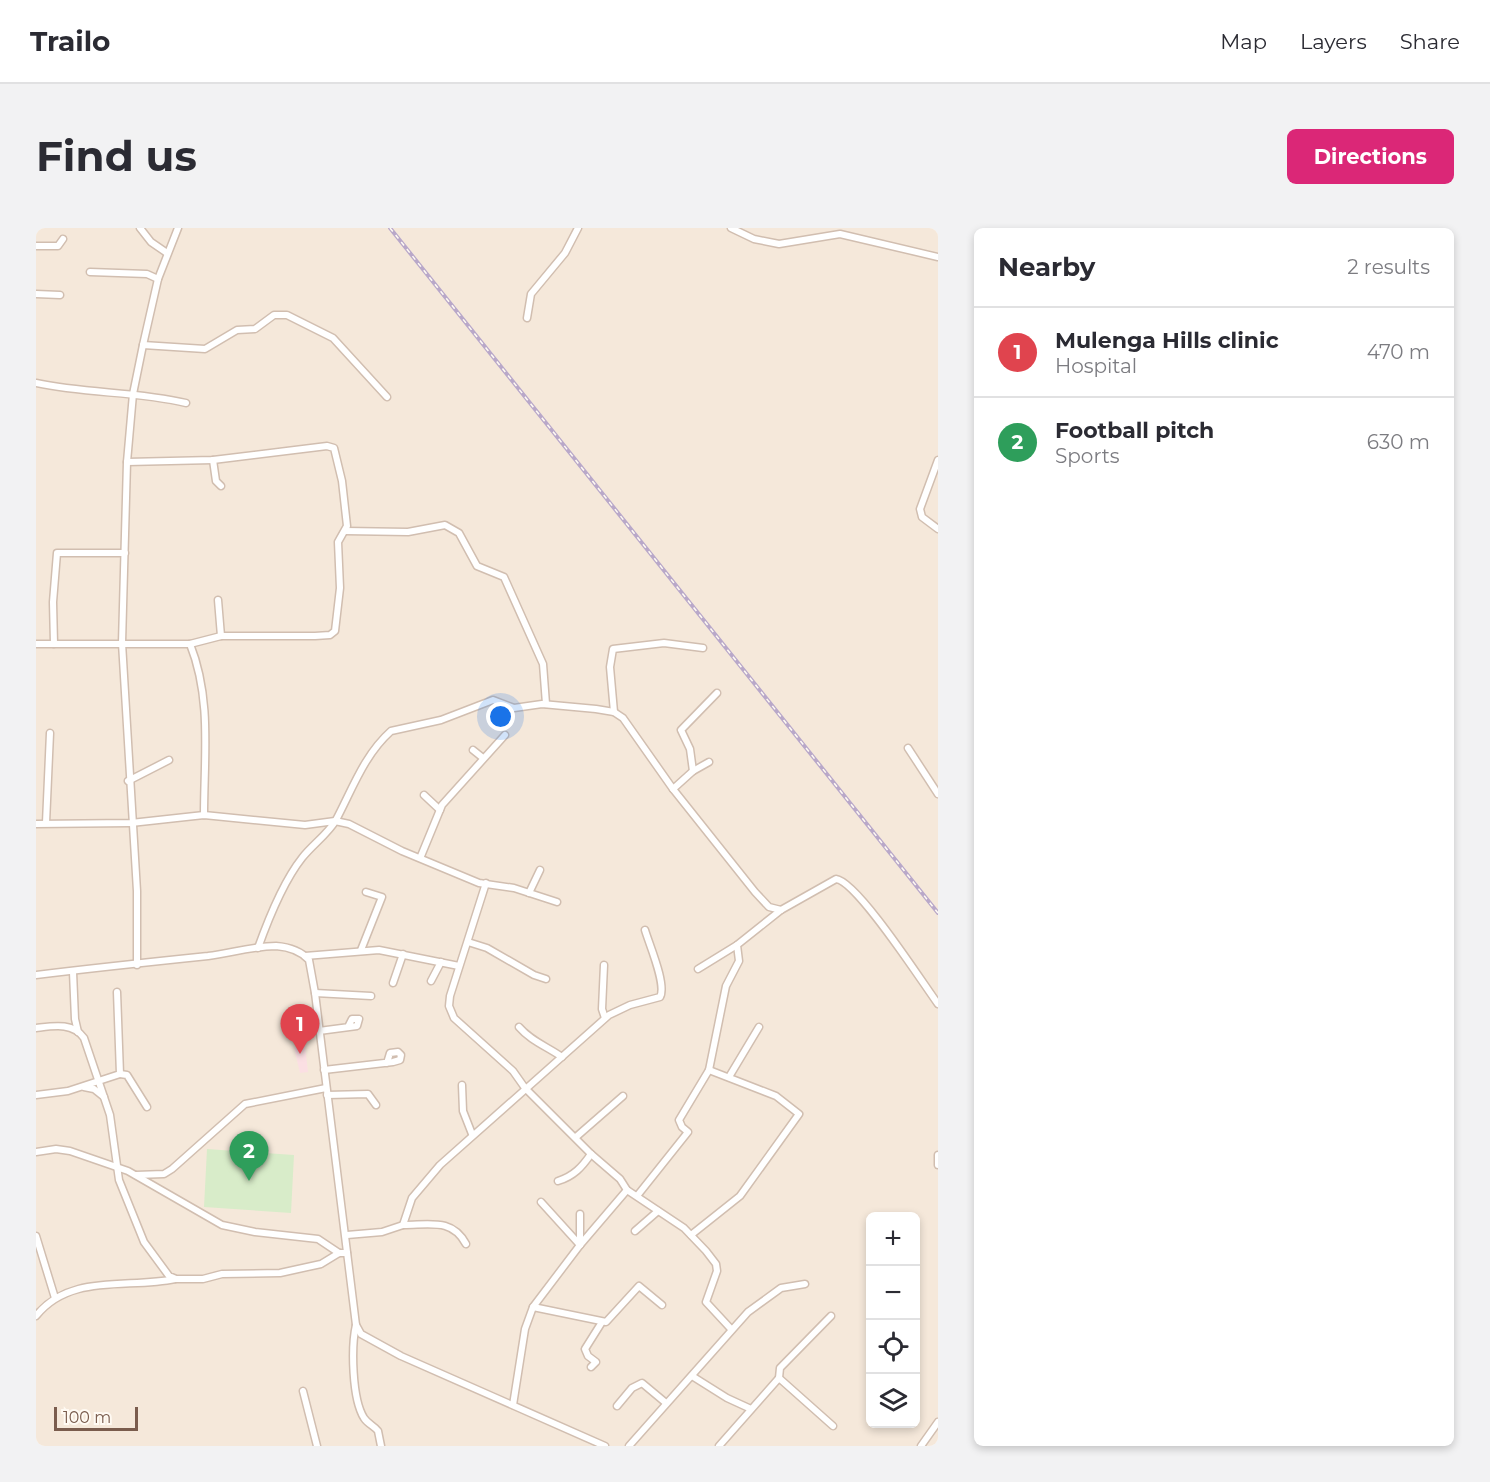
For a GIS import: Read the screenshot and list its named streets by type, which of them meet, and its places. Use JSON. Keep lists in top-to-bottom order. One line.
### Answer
{"scale_bar":"100 m","page":{"header":"Trailo","nav":["Map","Layers","Share"],"buttons":"Directions","title":"Find us","heading":["Nearby","2 results"],"list":[{"mark":"1","name":"Mulenga Hills clinic","note":"Hospital","value":"470 m"},{"mark":"2","name":"Football pitch","note":"Sports","value":"630 m"}],"pins":["1","2"],"map_buttons":["+","−"],"scale":"100 m"}}
